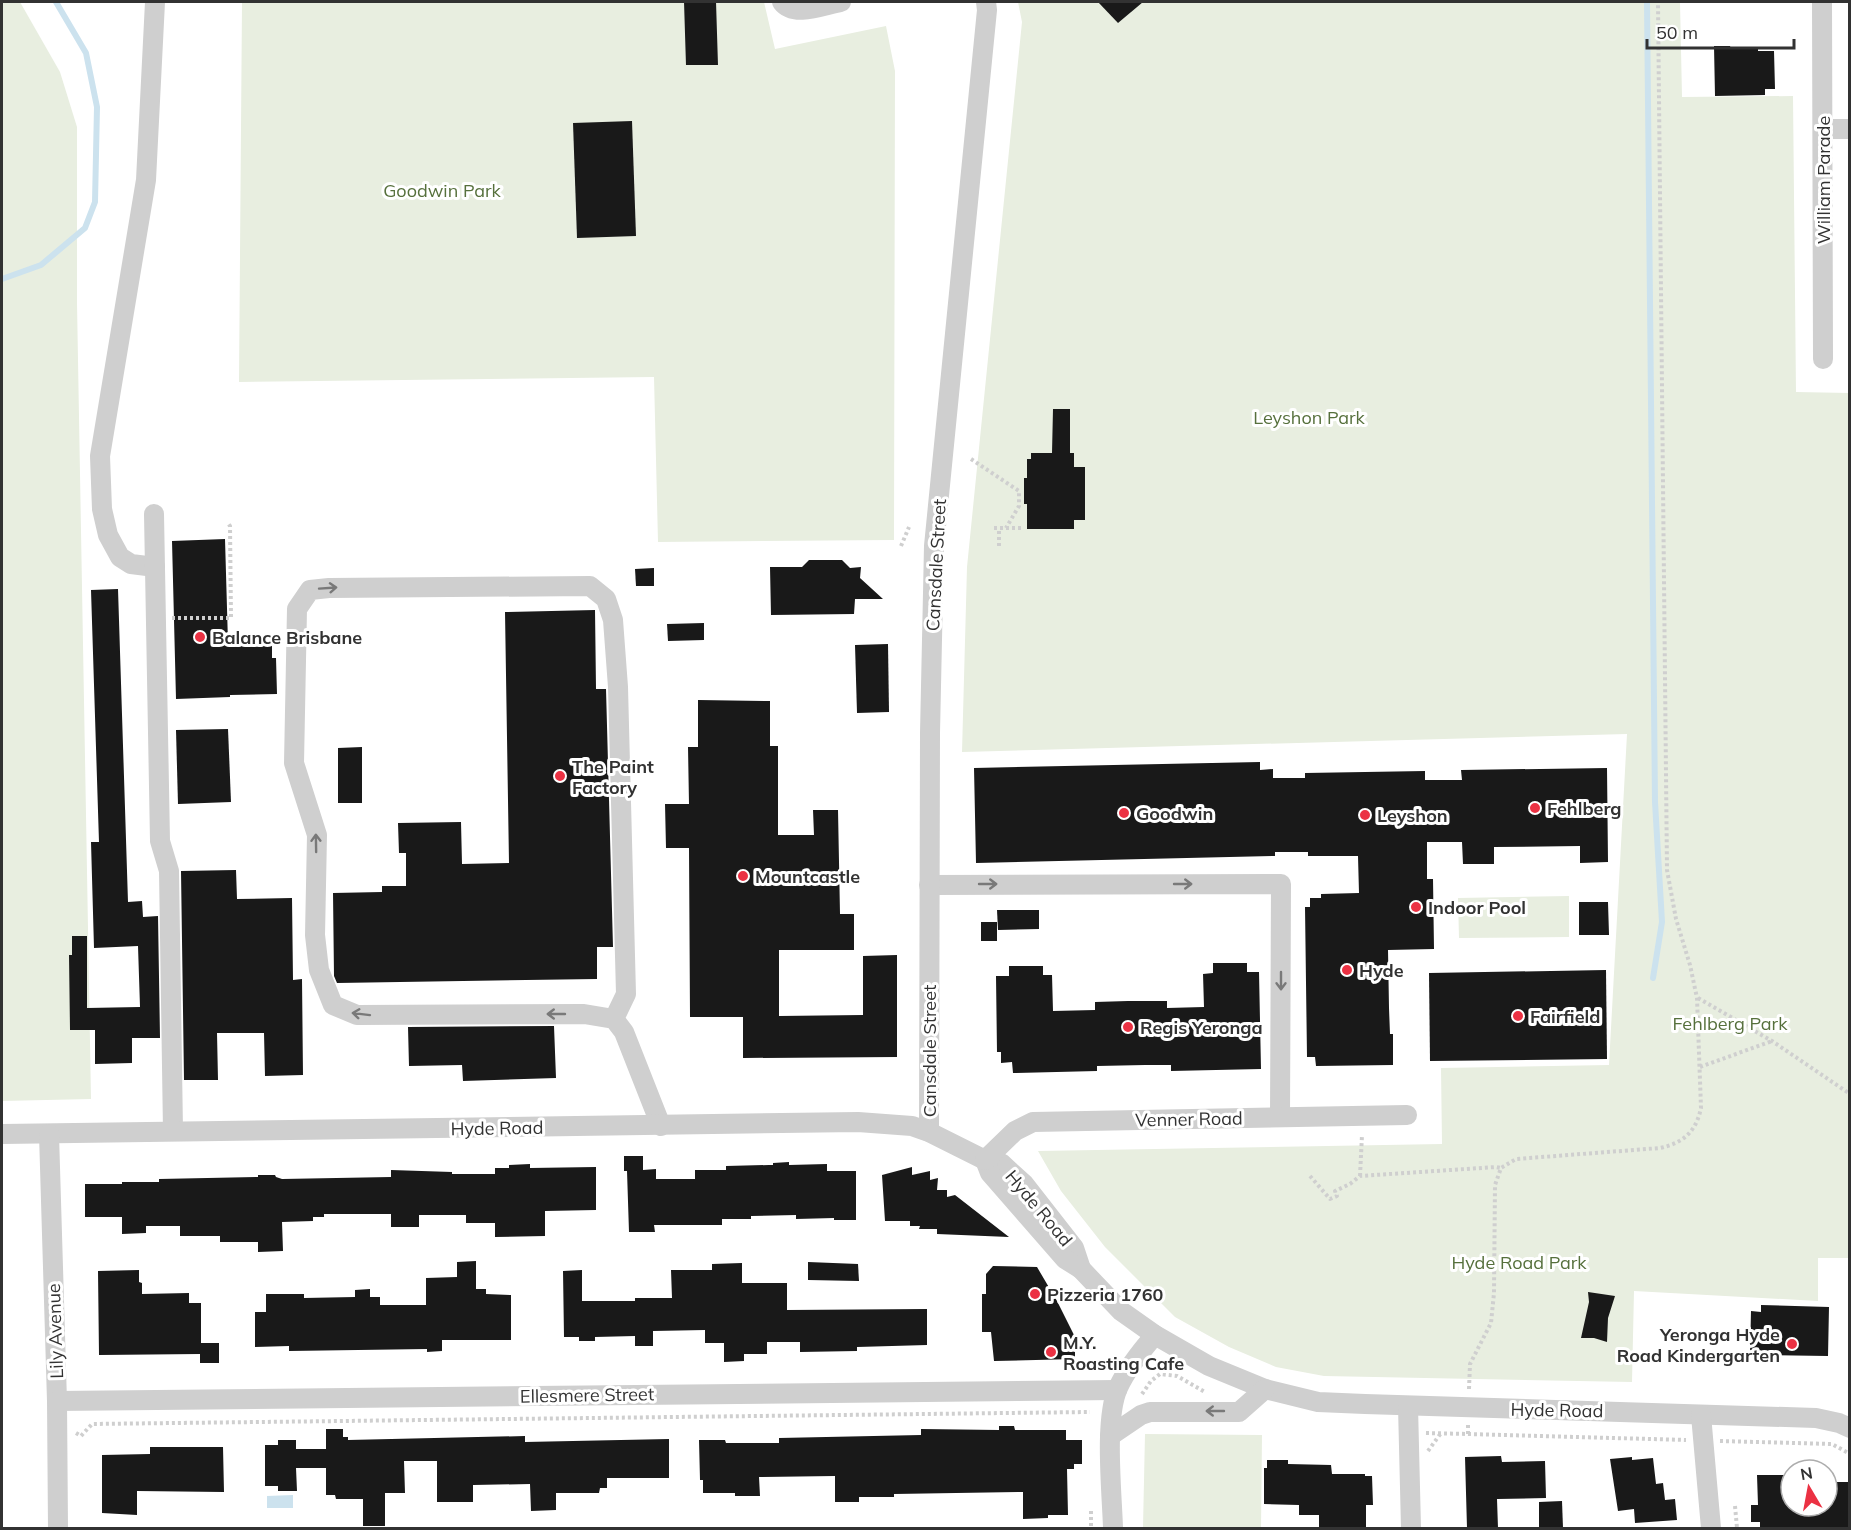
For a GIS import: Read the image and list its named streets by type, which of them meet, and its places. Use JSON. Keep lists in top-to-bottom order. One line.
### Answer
{"streets":{"street":["William Parade","Cansdale Street","Venner Road","Hyde Road","Lily Avenue","Ellesmere Street"]},"crossings":[["Cansdale Street","Hyde Road"],["Venner Road","Hyde Road"],["Hyde Road","Lily Avenue"],["Lily Avenue","Ellesmere Street"]],"parks":["Goodwin Park","Leyshon Park","Fehlberg Park","Hyde Road Park"],"places":["Balance Brisbane","The Paint Factory","Fehlberg","Goodwin","Leyshon","Mountcastle","Indoor Pool","Hyde","Fairfield","Regis Yeronga","Pizzeria 1760","Yeronga Hyde Road Kindergarten","M.Y. Roasting Cafe"],"scale_bar":"50 m","north":"top"}
